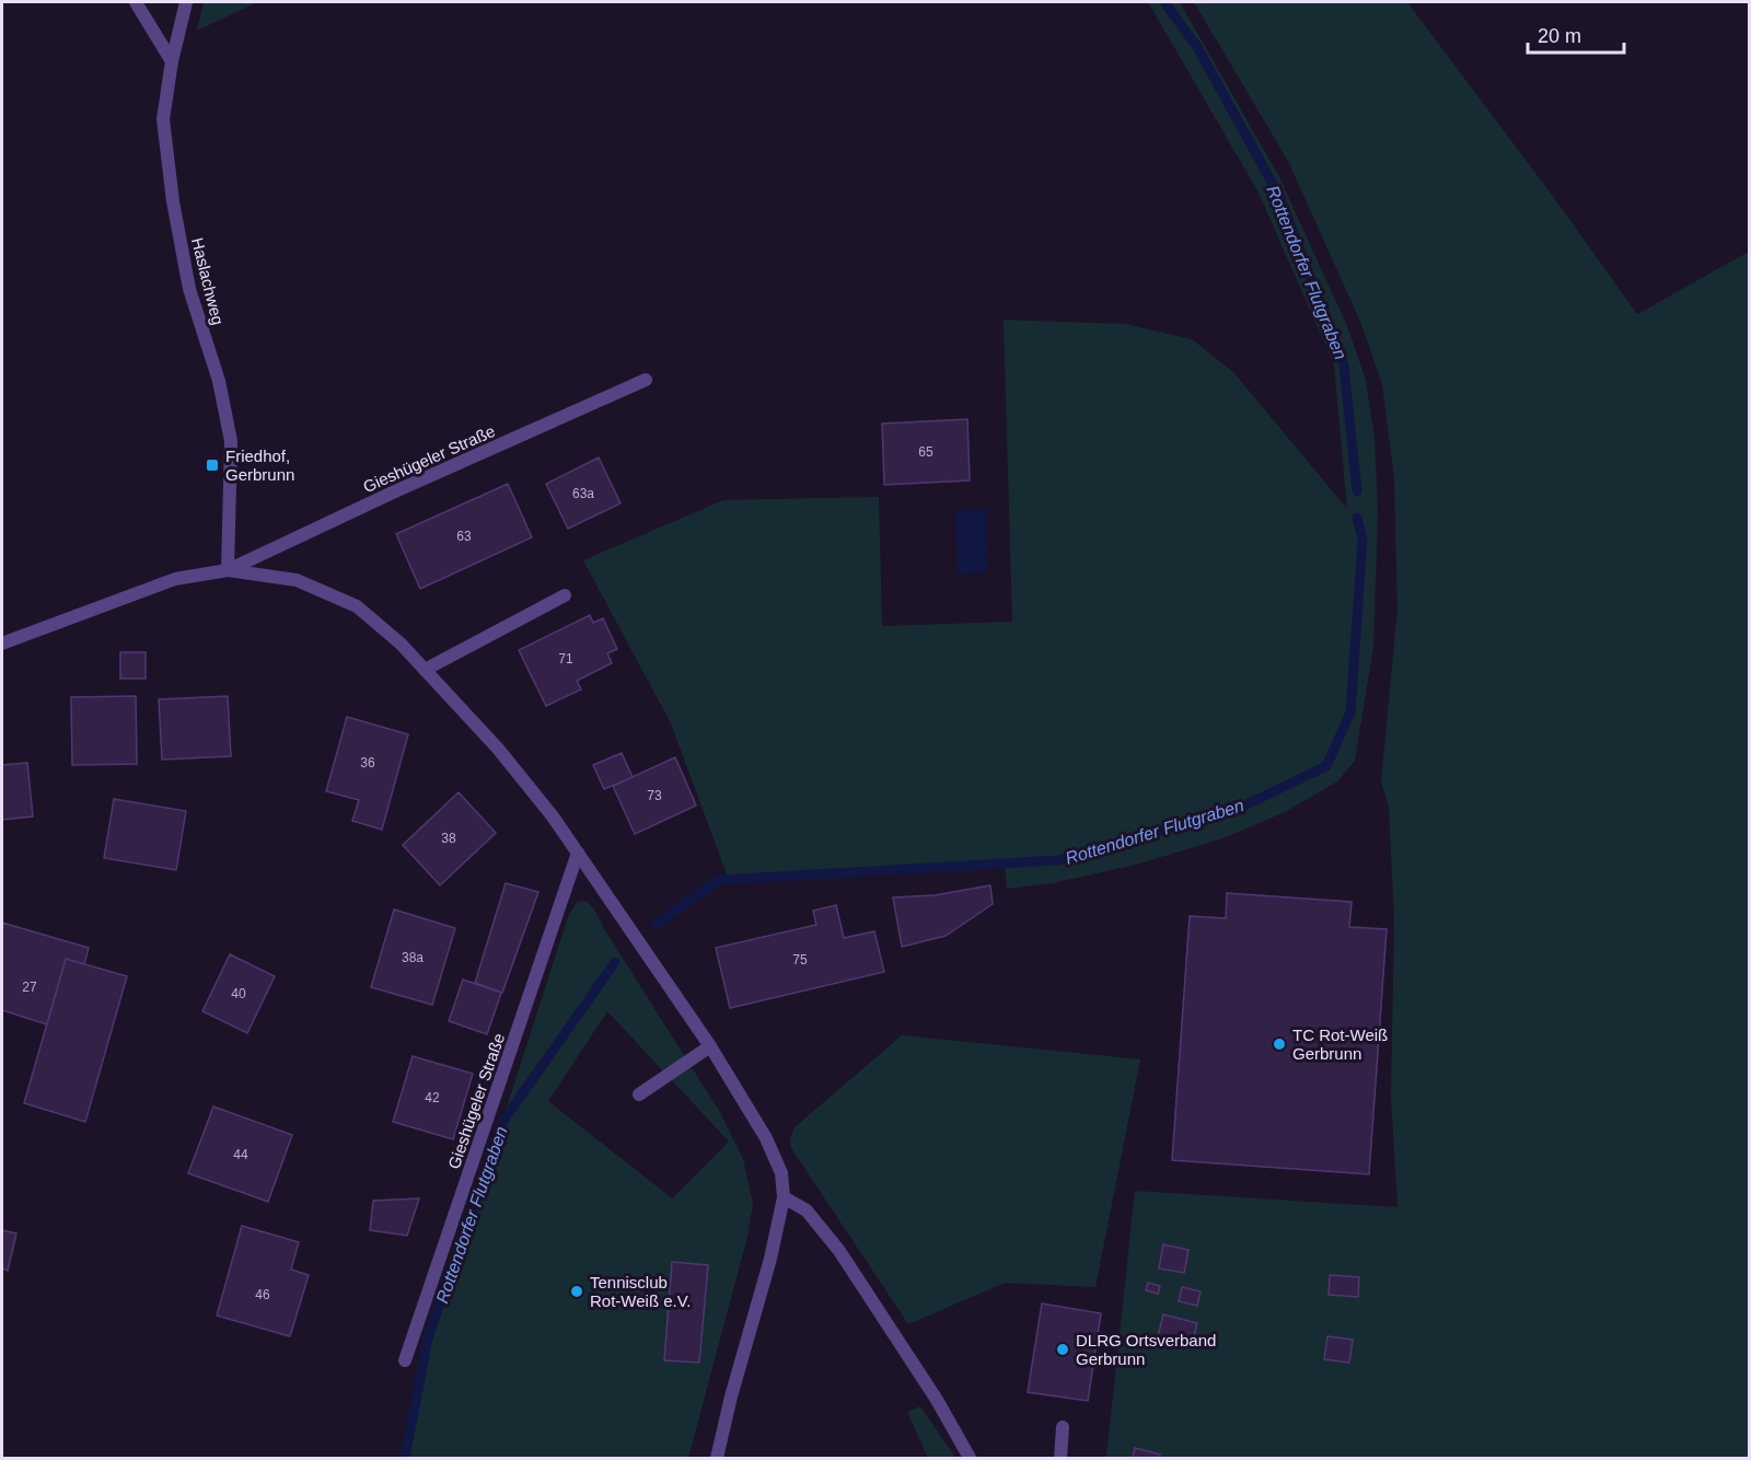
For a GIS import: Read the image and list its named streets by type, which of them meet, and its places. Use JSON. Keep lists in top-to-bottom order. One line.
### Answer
{"streets":{"street":["Haslachweg","Gieshügeler Straße"]},"crossings":[["Haslachweg","Gieshügeler Straße"]],"water":["Rottendorfer Flutgraben"],"places":{"transit":["Friedhof, Gerbrunn"],"other":["TC Rot-Weiß Gerbrunn","Tennisclub Rot-Weiß e.V.","DLRG Ortsverband Gerbrunn"]},"house_numbers":["65","63a","63","71","36","73","38","38a","75","27","40","42","44","46"],"scale_bar":"20 m"}
